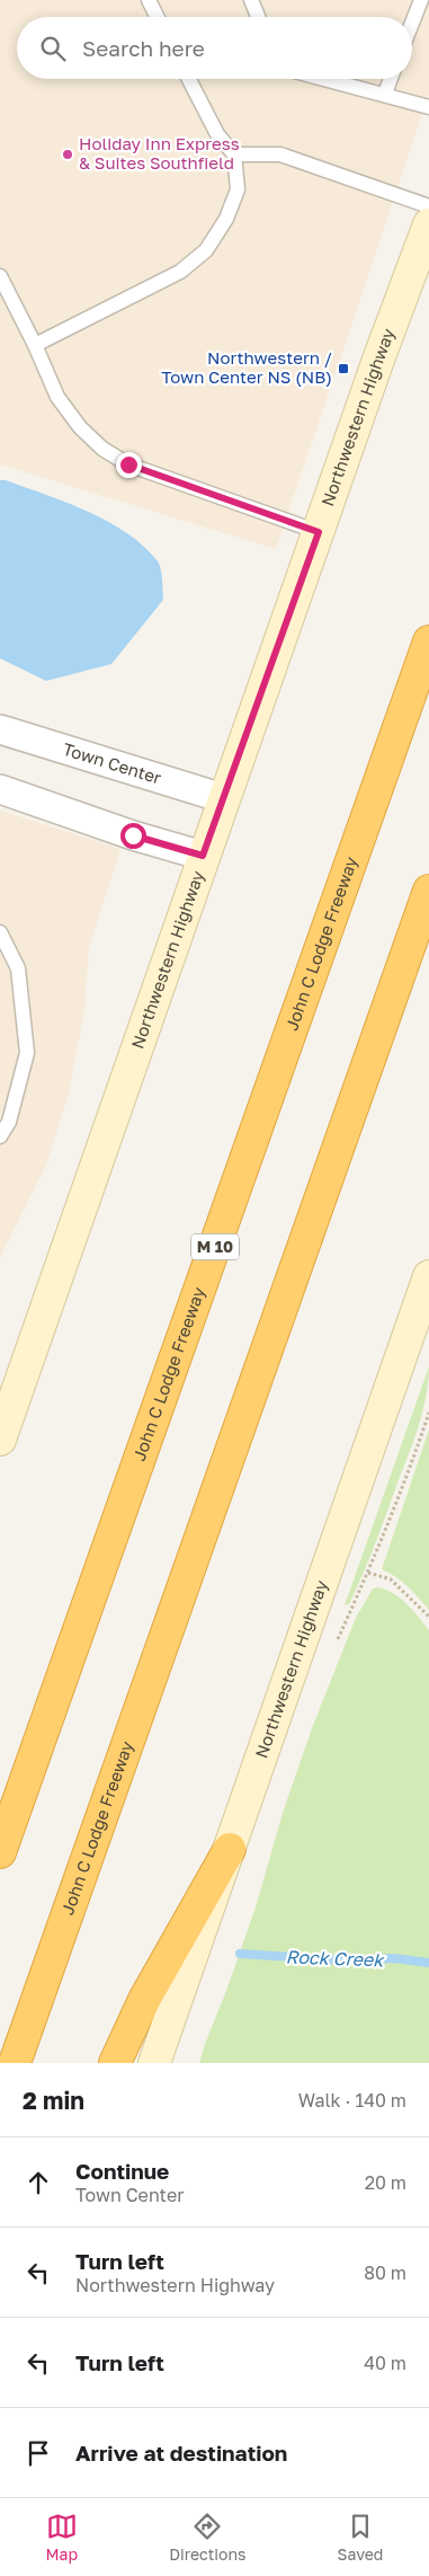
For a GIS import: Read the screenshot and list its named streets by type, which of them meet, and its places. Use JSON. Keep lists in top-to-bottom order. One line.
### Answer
{"streets":{"highway":["John C Lodge Freeway","M 10"],"main road":["Northwestern Highway"],"street":["Town Center"]},"crossings":[["Northwestern Highway","Town Center"]],"water":["Rock Creek"],"places":{"other":["Holiday Inn Express & Suites Southfield"],"transit":["Northwestern / Town Center NS (NB)"]},"page":{"search":"Search here","heading":["2 min","Walk · 140 m"],"list":[["Continue","Town Center","20 m"],["Turn left","Northwestern Highway","80 m"],["Turn left","40 m"],"Arrive at destination"],"nav":["Map","Directions","Saved"]}}
